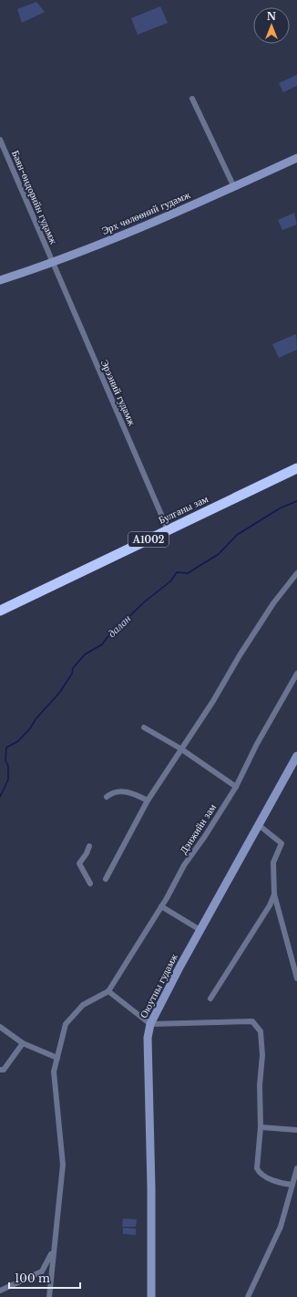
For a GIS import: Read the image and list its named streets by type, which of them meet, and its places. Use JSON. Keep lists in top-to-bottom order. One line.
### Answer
{"streets":{"highway":["Булганы зам","A1002"],"street":["Баян-өндорийн гудамж","Эрх чөлөөний гудамж","Эрээний гудамж","Дэнжийн зам","Оюутны гудамж"]},"crossings":[["Баян-өндорийн гудамж","Эрх чөлөөний гудамж"],["Баян-өндорийн гудамж","Эрээний гудамж"],["Эрх чөлөөний гудамж","Эрээний гудамж"],["Эрээний гудамж","Булганы зам"]],"water":["далан"],"scale_bar":"100 m","north":"top"}
